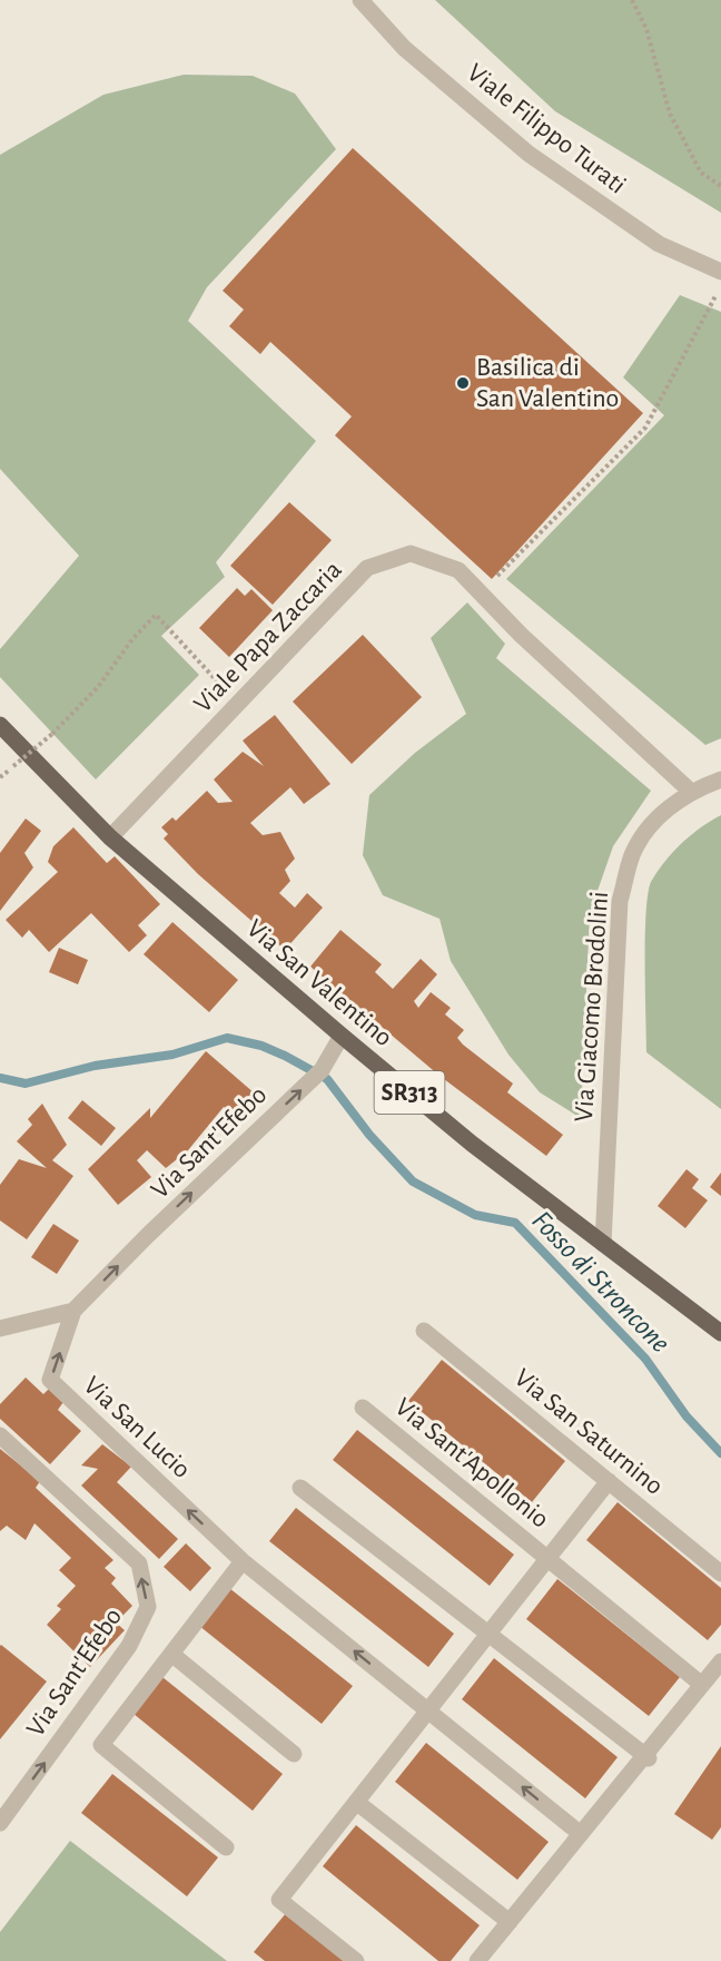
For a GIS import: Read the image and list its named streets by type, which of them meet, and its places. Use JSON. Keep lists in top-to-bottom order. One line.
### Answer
{"streets":{"main road":["Via San Valentino","SR313"],"street":["Viale Filippo Turati","Viale Papa Zaccaria","Via Giacomo Brodolini","Via Sant'Efebo","Via San Lucio","Via San Saturnino","Via Sant'Apollonio"]},"crossings":[["Viale Papa Zaccaria","Via San Valentino"],["Viale Papa Zaccaria","Via Giacomo Brodolini"],["Via San Valentino","Via Giacomo Brodolini"],["Via San Valentino","Via Sant'Efebo"],["Via Sant'Efebo","Via San Lucio"],["Via San Saturnino","Via Sant'Apollonio"]],"one_way":["Via Sant'Efebo"],"water":["Fosso di Stroncone"],"places":["Basilica di San Valentino"]}
